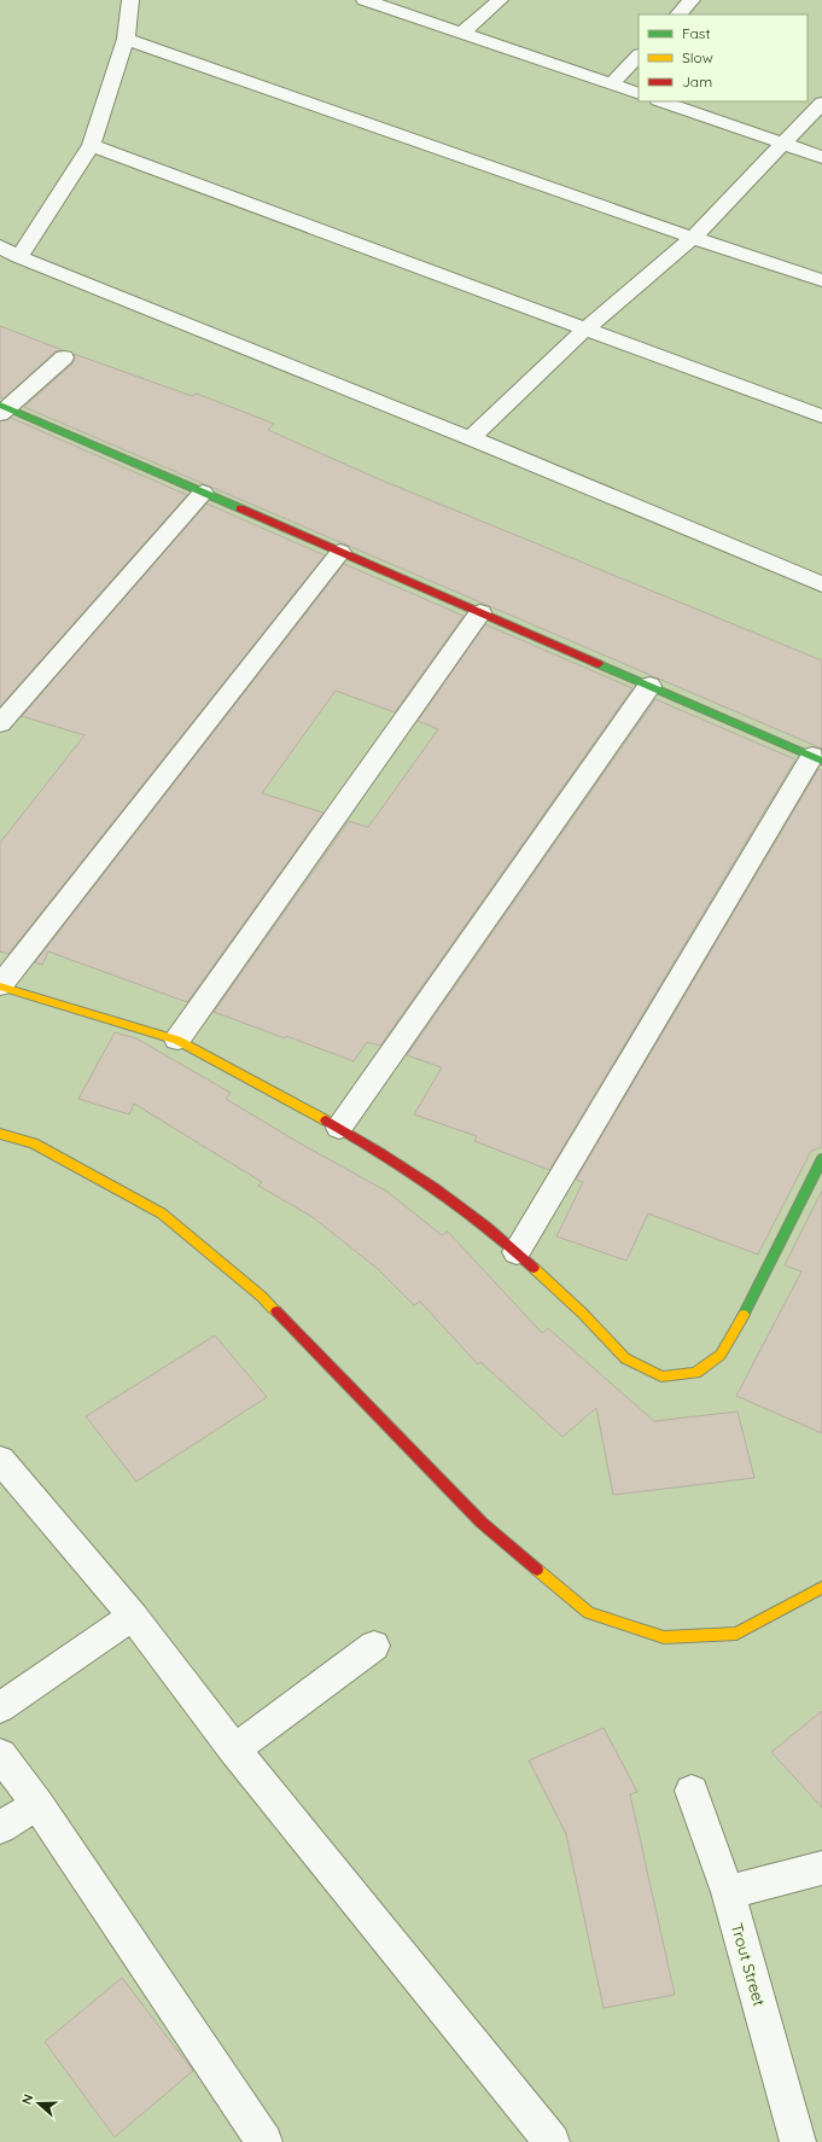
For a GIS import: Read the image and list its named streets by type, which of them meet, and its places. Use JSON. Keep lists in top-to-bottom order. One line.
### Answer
{"streets":{"street":["Trout Street"]},"legend":["Fast","Slow","Jam"],"north":"left"}
